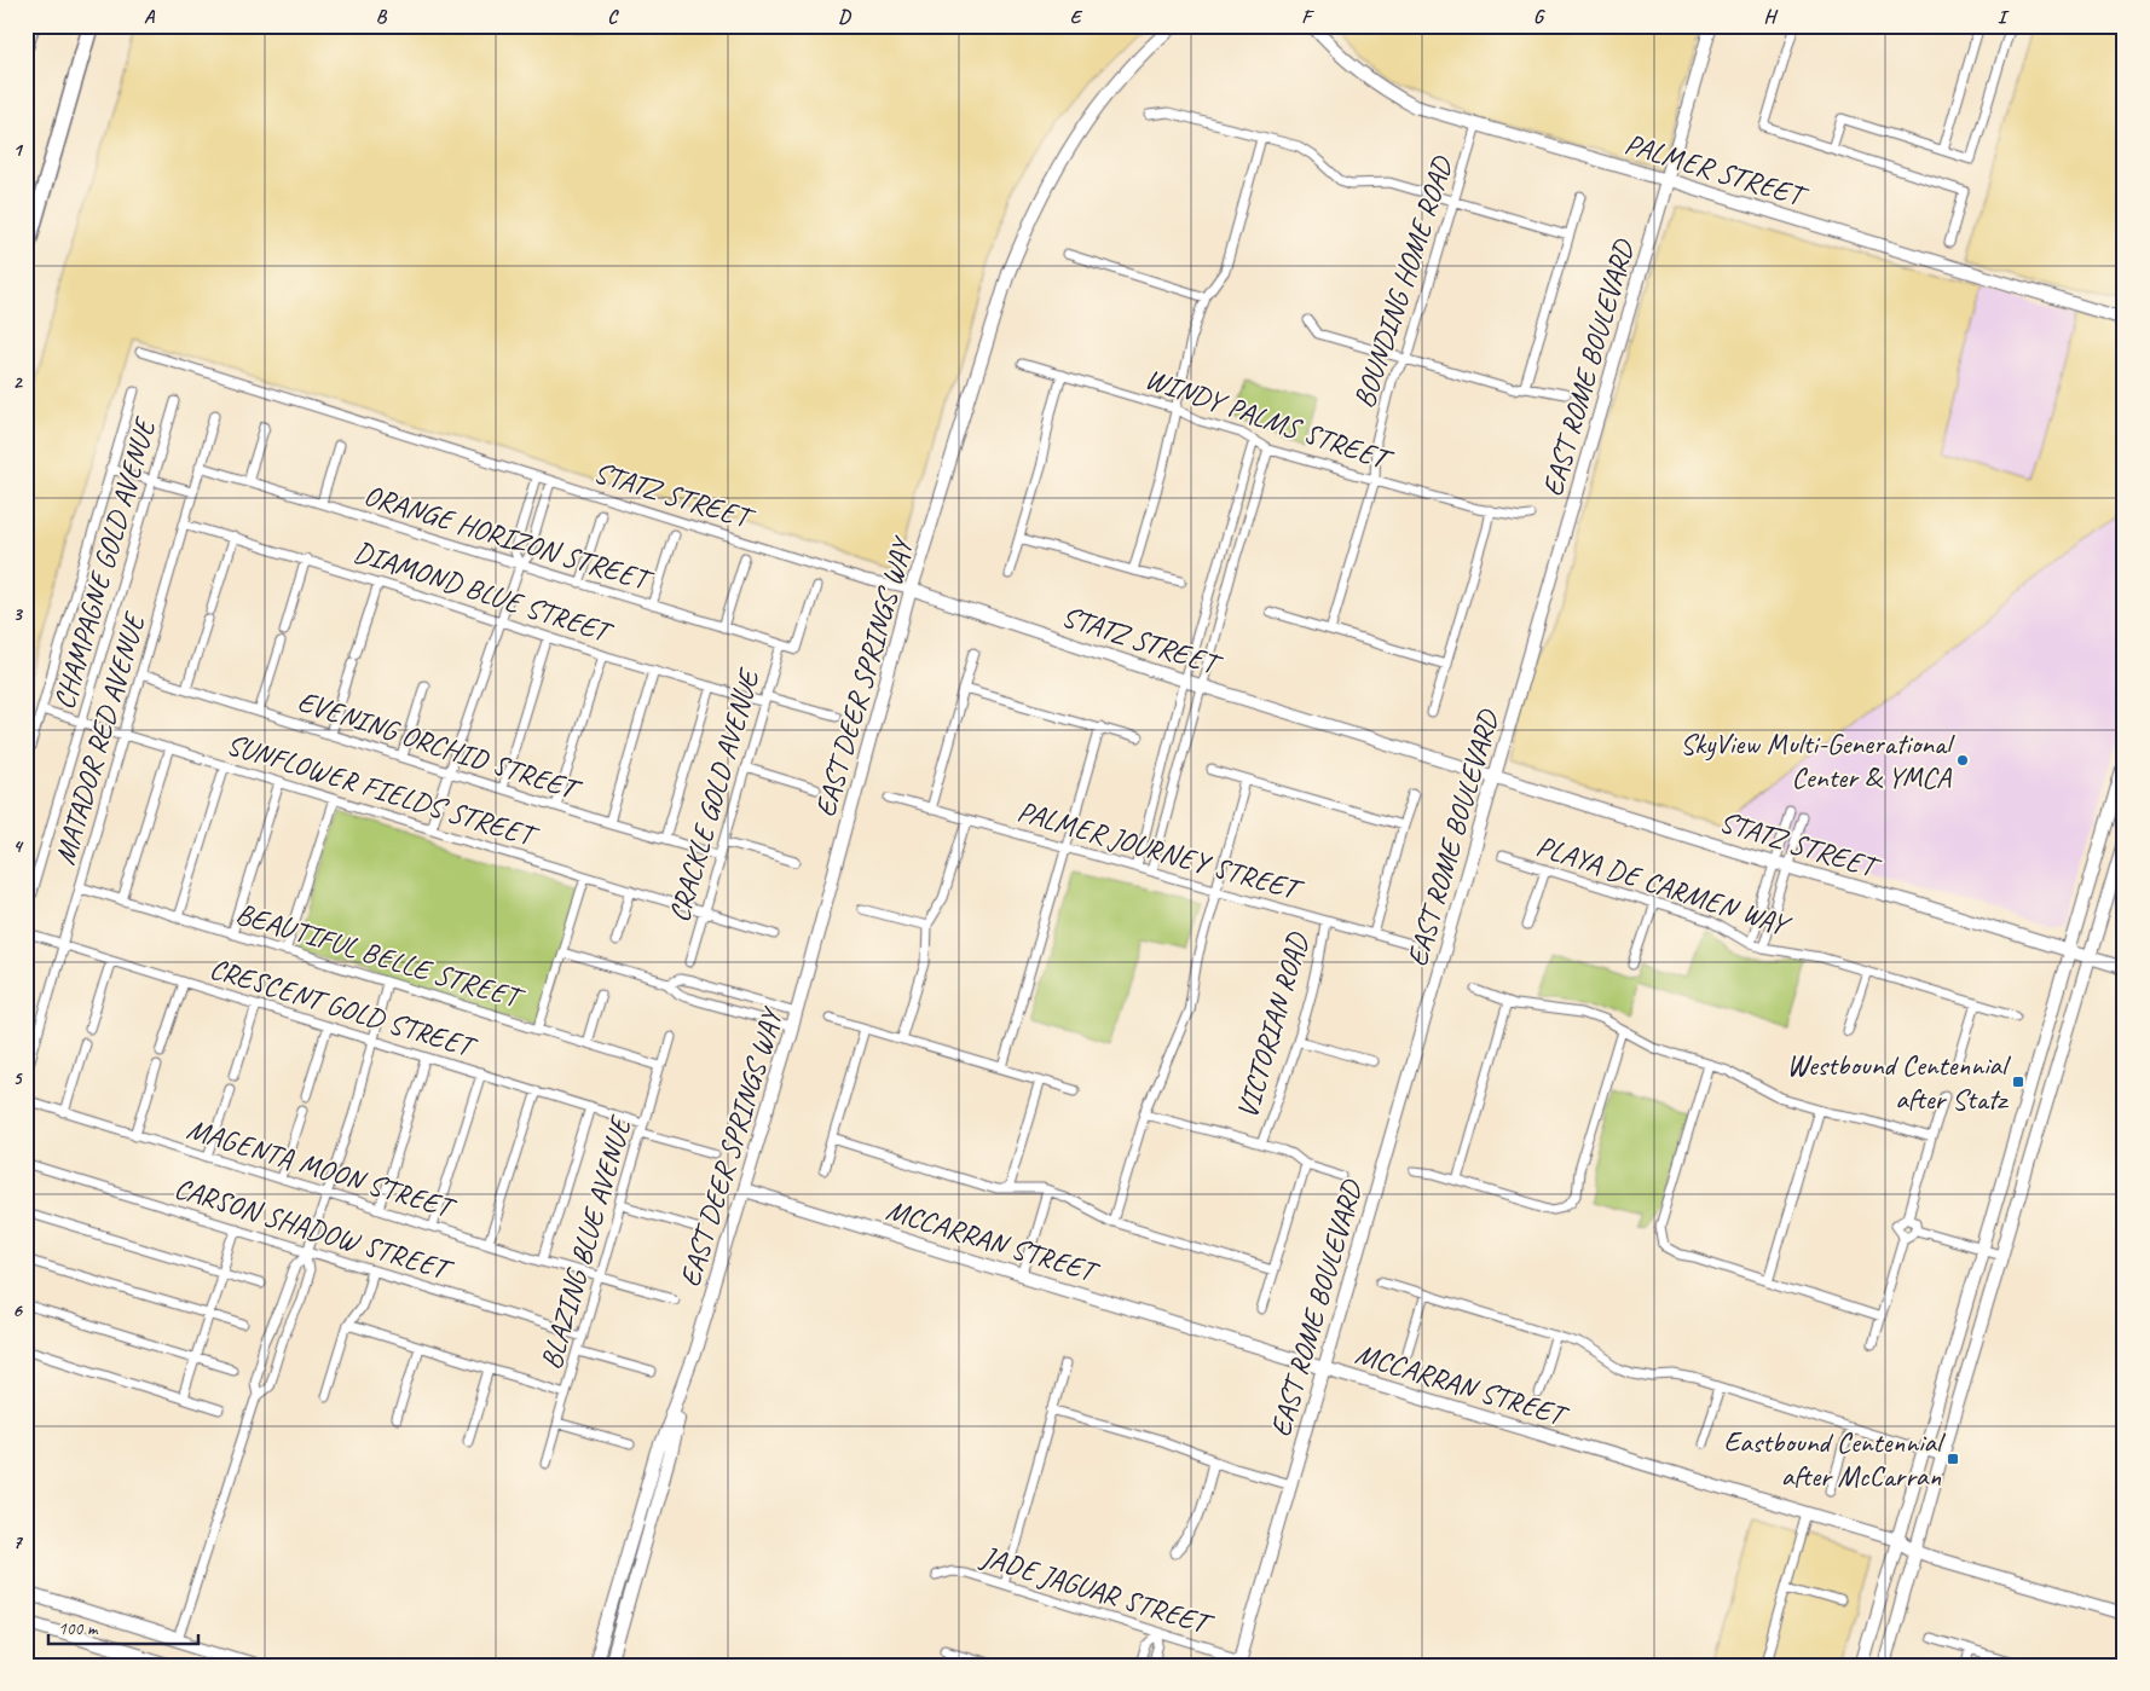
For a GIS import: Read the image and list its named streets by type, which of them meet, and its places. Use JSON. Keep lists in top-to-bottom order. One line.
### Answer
{"streets":{"street":["PALMER STREET","BOUNDING HOME ROAD","EAST ROME BOULEVARD","WINDY PALMS STREET","STATZ STREET","ORANGE HORIZON STREET","CHAMPAGNE GOLD AVENUE","DIAMOND BLUE STREET","EAST DEER SPRINGS WAY","MATADOR RED AVENUE","EVENING ORCHID STREET","SUNFLOWER FIELDS STREET","CRACKLE GOLD AVENUE","PALMER JOURNEY STREET","PLAYA DE CARMEN WAY","BEAUTIFUL BELLE STREET","CRESCENT GOLD STREET","VICTORIAN ROAD","MAGENTA MOON STREET","CARSON SHADOW STREET","MCCARRAN STREET","BLAZING BLUE AVENUE","JADE JAGUAR STREET"]},"crossings":[["PALMER STREET","BOUNDING HOME ROAD"],["PALMER STREET","EAST ROME BOULEVARD"],["BOUNDING HOME ROAD","WINDY PALMS STREET"],["EAST ROME BOULEVARD","STATZ STREET"],["EAST ROME BOULEVARD","MCCARRAN STREET"],["EAST ROME BOULEVARD","JADE JAGUAR STREET"],["STATZ STREET","EAST DEER SPRINGS WAY"],["ORANGE HORIZON STREET","MATADOR RED AVENUE"],["ORANGE HORIZON STREET","CRACKLE GOLD AVENUE"],["CHAMPAGNE GOLD AVENUE","SUNFLOWER FIELDS STREET"],["DIAMOND BLUE STREET","MATADOR RED AVENUE"],["DIAMOND BLUE STREET","CRACKLE GOLD AVENUE"],["EAST DEER SPRINGS WAY","MCCARRAN STREET"],["MATADOR RED AVENUE","EVENING ORCHID STREET"],["MATADOR RED AVENUE","SUNFLOWER FIELDS STREET"],["MATADOR RED AVENUE","BEAUTIFUL BELLE STREET"],["MATADOR RED AVENUE","CRESCENT GOLD STREET"],["EVENING ORCHID STREET","CRACKLE GOLD AVENUE"],["SUNFLOWER FIELDS STREET","CRACKLE GOLD AVENUE"],["PALMER JOURNEY STREET","VICTORIAN ROAD"],["BEAUTIFUL BELLE STREET","BLAZING BLUE AVENUE"],["CRESCENT GOLD STREET","BLAZING BLUE AVENUE"],["MAGENTA MOON STREET","BLAZING BLUE AVENUE"],["CARSON SHADOW STREET","BLAZING BLUE AVENUE"]],"places":{"other":["SkyView Multi-Generational Center & YMCA"],"transit":["Westbound Centennial after Statz","Eastbound Centennial after McCarran"]},"scale_bar":"100 m","grid":{"columns":["A","B","C","D","E","F","G","H","I"],"rows":["1","2","3","4","5","6","7"]}}
